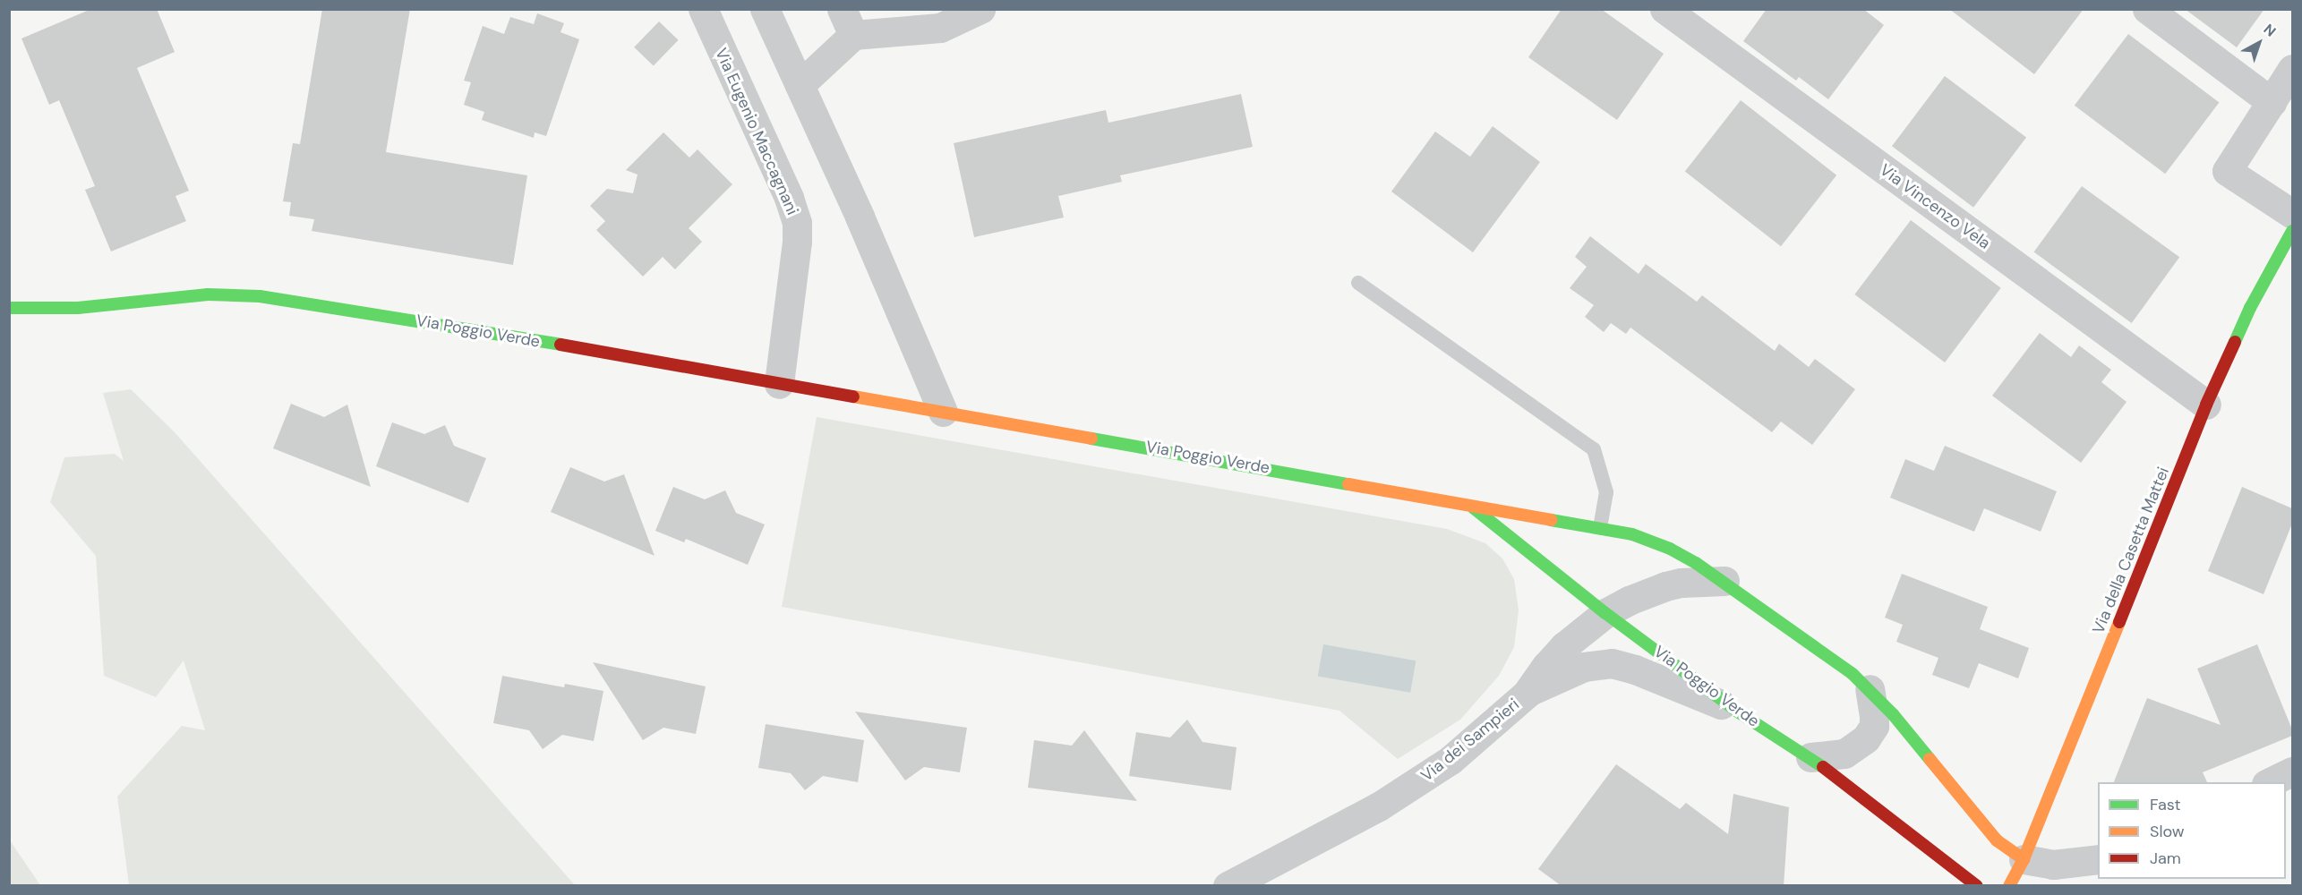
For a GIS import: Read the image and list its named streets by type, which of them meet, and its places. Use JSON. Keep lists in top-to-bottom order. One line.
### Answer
{"streets":{"street":["Via Eugenio Maccagnani","Via Vincenzo Vela","Via Poggio Verde","Via della Casetta Mattei","Via dei Sampieri"]},"crossings":[["Via Eugenio Maccagnani","Via Poggio Verde"],["Via Vincenzo Vela","Via della Casetta Mattei"],["Via Poggio Verde","Via della Casetta Mattei"],["Via Poggio Verde","Via dei Sampieri"]],"legend":["Fast","Slow","Jam"],"north":"top right"}
